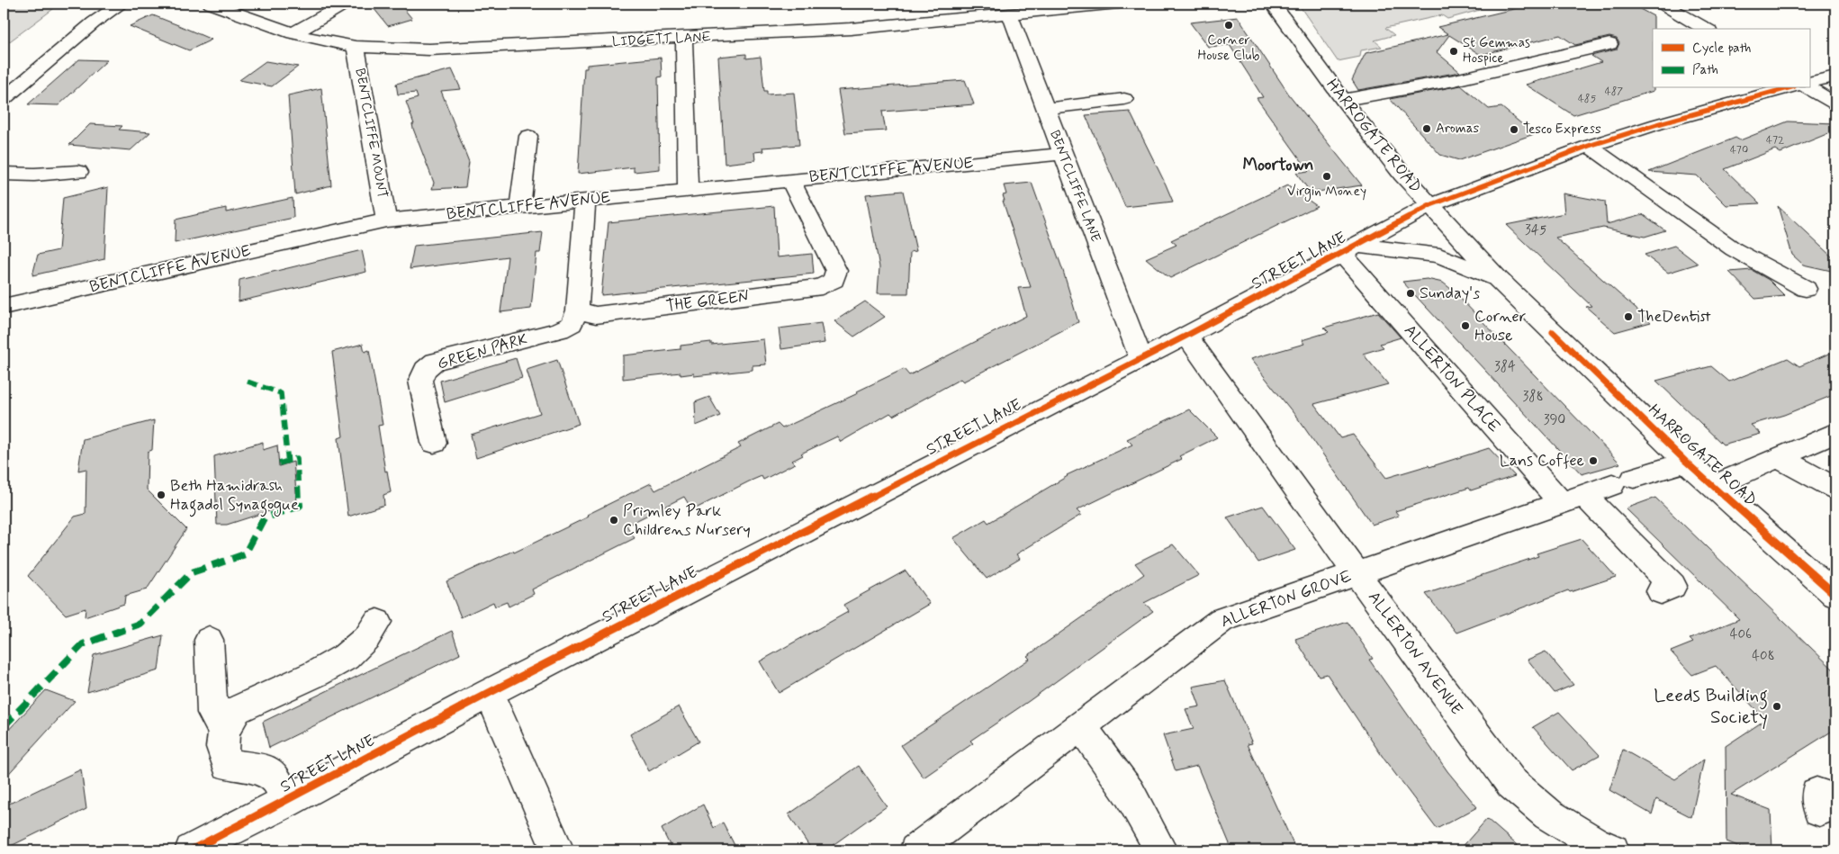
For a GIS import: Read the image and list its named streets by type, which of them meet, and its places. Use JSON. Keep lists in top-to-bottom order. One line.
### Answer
{"streets":{"street":["LIDGETT LANE","BENTCLIFFE MOUNT","HARROGATE ROAD","BENTCLIFFE AVENUE","BENTCLIFFE LANE","STREET LANE","THE GREEN","GREEN PARK","ALLERTON PLACE","ALLERTON GROVE","ALLERTON AVENUE"]},"crossings":[["LIDGETT LANE","BENTCLIFFE MOUNT"],["LIDGETT LANE","BENTCLIFFE LANE"],["BENTCLIFFE MOUNT","BENTCLIFFE AVENUE"],["HARROGATE ROAD","STREET LANE"],["HARROGATE ROAD","ALLERTON GROVE"],["BENTCLIFFE AVENUE","BENTCLIFFE LANE"],["BENTCLIFFE AVENUE","THE GREEN"],["BENTCLIFFE LANE","STREET LANE"],["STREET LANE","ALLERTON PLACE"],["STREET LANE","ALLERTON AVENUE"],["THE GREEN","GREEN PARK"],["ALLERTON PLACE","ALLERTON GROVE"],["ALLERTON GROVE","ALLERTON AVENUE"]],"districts":["Moortown"],"places":["Corner House Club","St Gemmas Hospice","Aromas","Tesco Express","Virgin Money","Sunday's","TheDentist","Corner House","Lans Coffee","Beth Hamidrash Hagadol Synagogue","Primley Park Childrens Nursery","Leeds Building Society"],"house_numbers":["487","485","472","470","345","384","388","390","406","408"],"legend":["Cycle path","Path"]}
